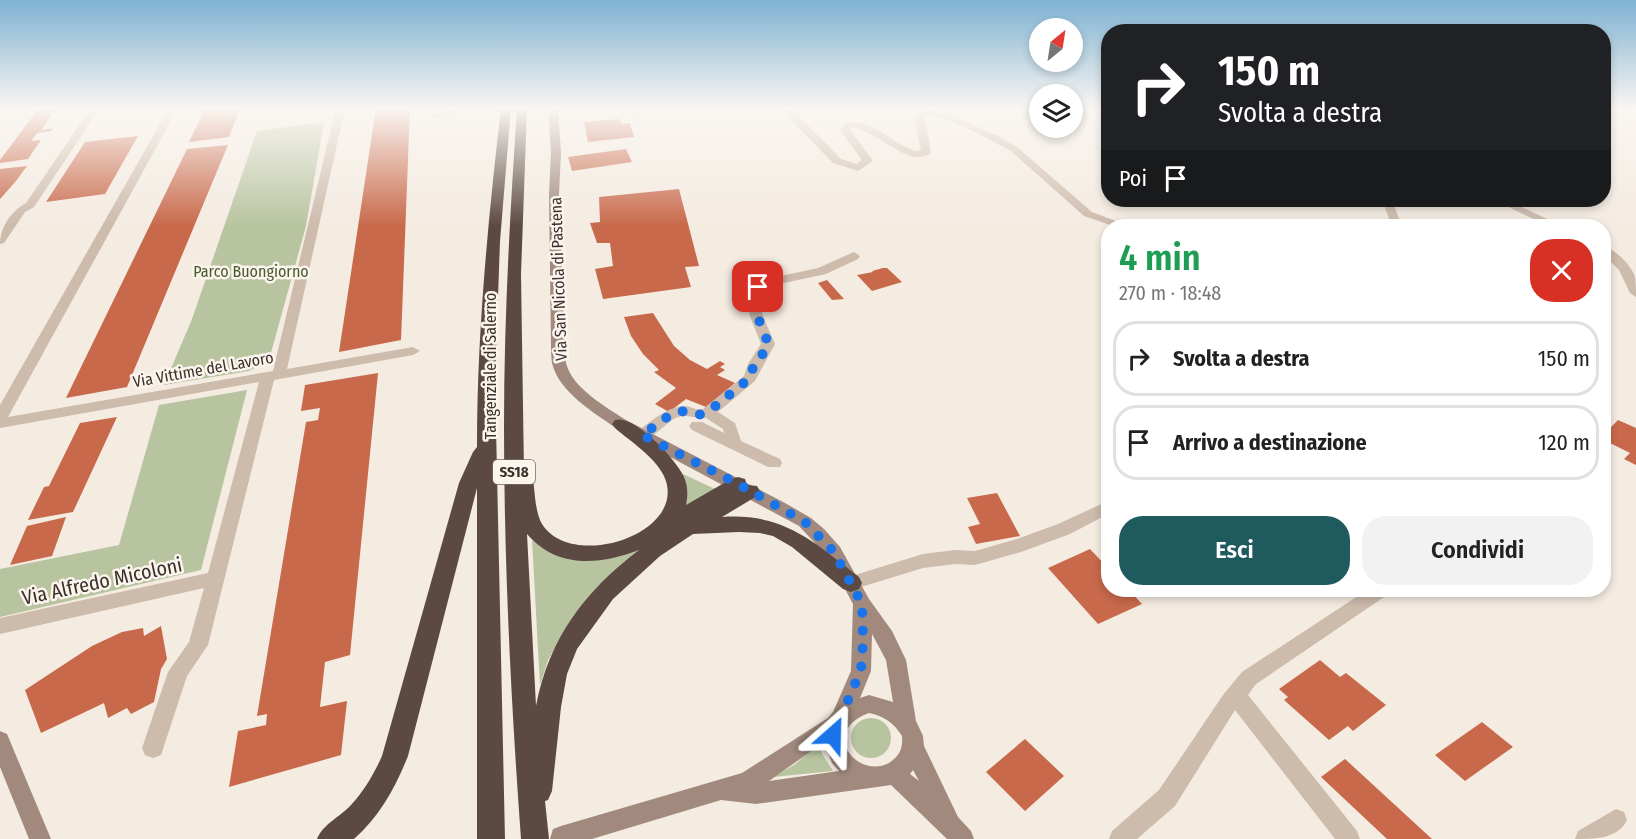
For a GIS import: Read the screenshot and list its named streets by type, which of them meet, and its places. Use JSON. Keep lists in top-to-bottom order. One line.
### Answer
{"streets":{"highway":["Tangenziale di Salerno","SS18"],"street":["Via San Nicola di Pastena","Via Vittime del Lavoro","Via Alfredo Micoloni"]},"parks":["Parco Buongiorno"],"north":"top right","page":{"turn":["150 m","Svolta a destra"],"then":"Poi","heading":["4 min","270 m · 18:48"],"list":[{"name":"Svolta a destra","value":"150 m"},{"name":"Arrivo a destinazione","value":"120 m"}],"buttons":["Esci","Condividi"]}}
